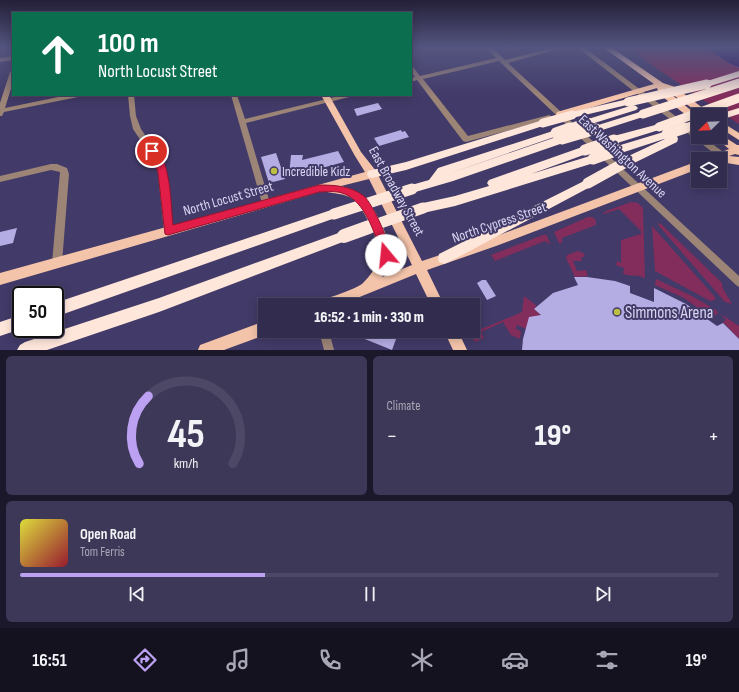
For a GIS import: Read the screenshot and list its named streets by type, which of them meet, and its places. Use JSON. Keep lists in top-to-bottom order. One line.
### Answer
{"streets":{"main road":["East Broadway Street","North Locust Street","North Cypress Street"],"street":["East Washington Avenue"]},"crossings":[["East Washington Avenue","North Cypress Street"],["East Broadway Street","North Locust Street"],["East Broadway Street","North Cypress Street"]],"places":["Incredible Kidz","Simmons Arena"],"north":"bottom left","page":{"turn":["100 m","North Locust Street"],"limit":"50","trip":"16:52 · 1 min · 330 m","tile":"Climate","heat":["−","19°","+"],"song":["Open Road","Tom Ferris"],"tabs":["16:51","19°"],"gauge":["45","km/h"]}}
